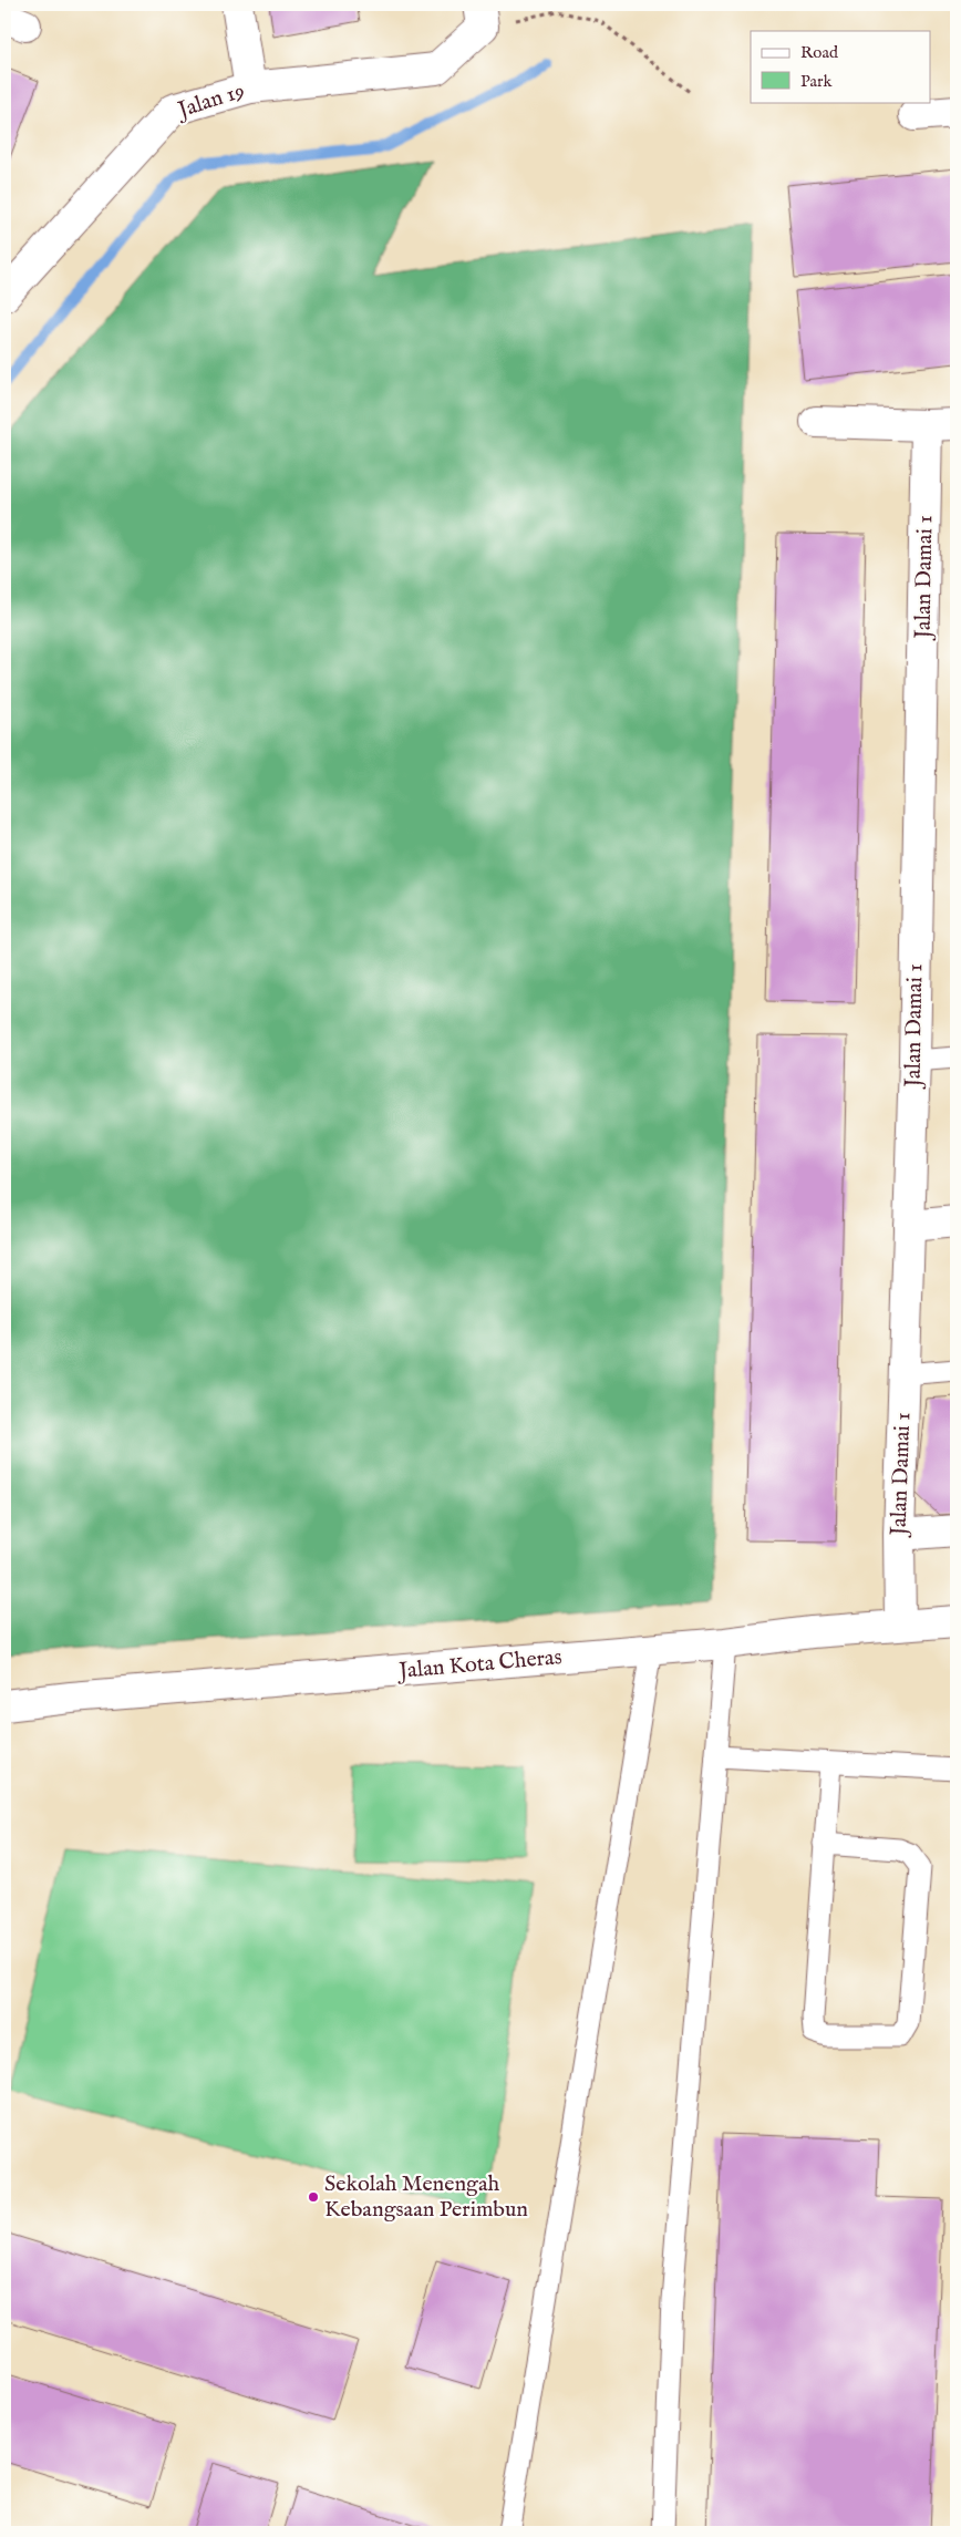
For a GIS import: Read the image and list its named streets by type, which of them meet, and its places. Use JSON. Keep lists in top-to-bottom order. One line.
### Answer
{"streets":{"street":["Jalan 19","Jalan Damai 1","Jalan Kota Cheras"]},"crossings":[["Jalan Damai 1","Jalan Kota Cheras"]],"places":["Sekolah Menengah Kebangsaan Perimbun"],"legend":["Road","Park"]}
